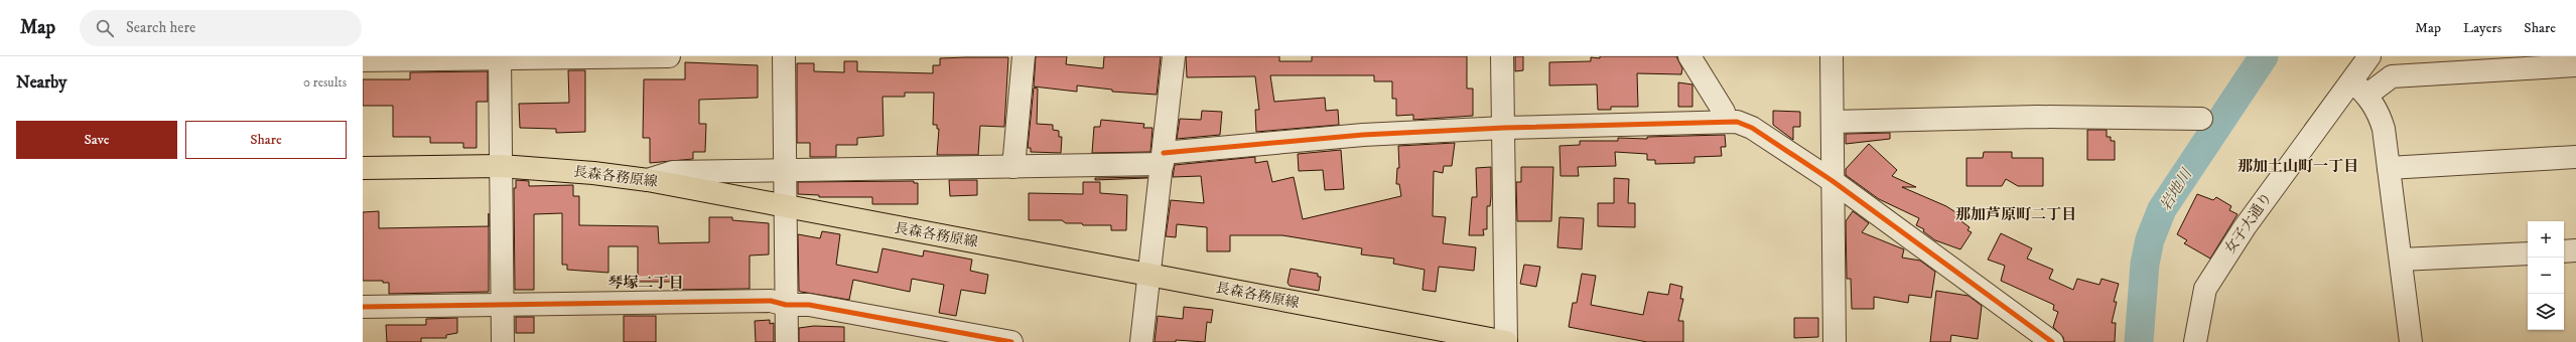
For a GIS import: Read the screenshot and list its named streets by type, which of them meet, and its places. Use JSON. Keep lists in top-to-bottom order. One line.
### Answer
{"streets":{"main road":["長森各務原線"],"street":["女子大通り"]},"districts":["那加土山町一丁目","那加芦原町二丁目","琴塚二丁目"],"water":["岩地川"],"page":{"header":"Map","search":"Search here","nav":["Map","Layers","Share"],"heading":["Nearby","0 results"],"buttons":["Save","Share"],"map_buttons":["+","−"]}}
